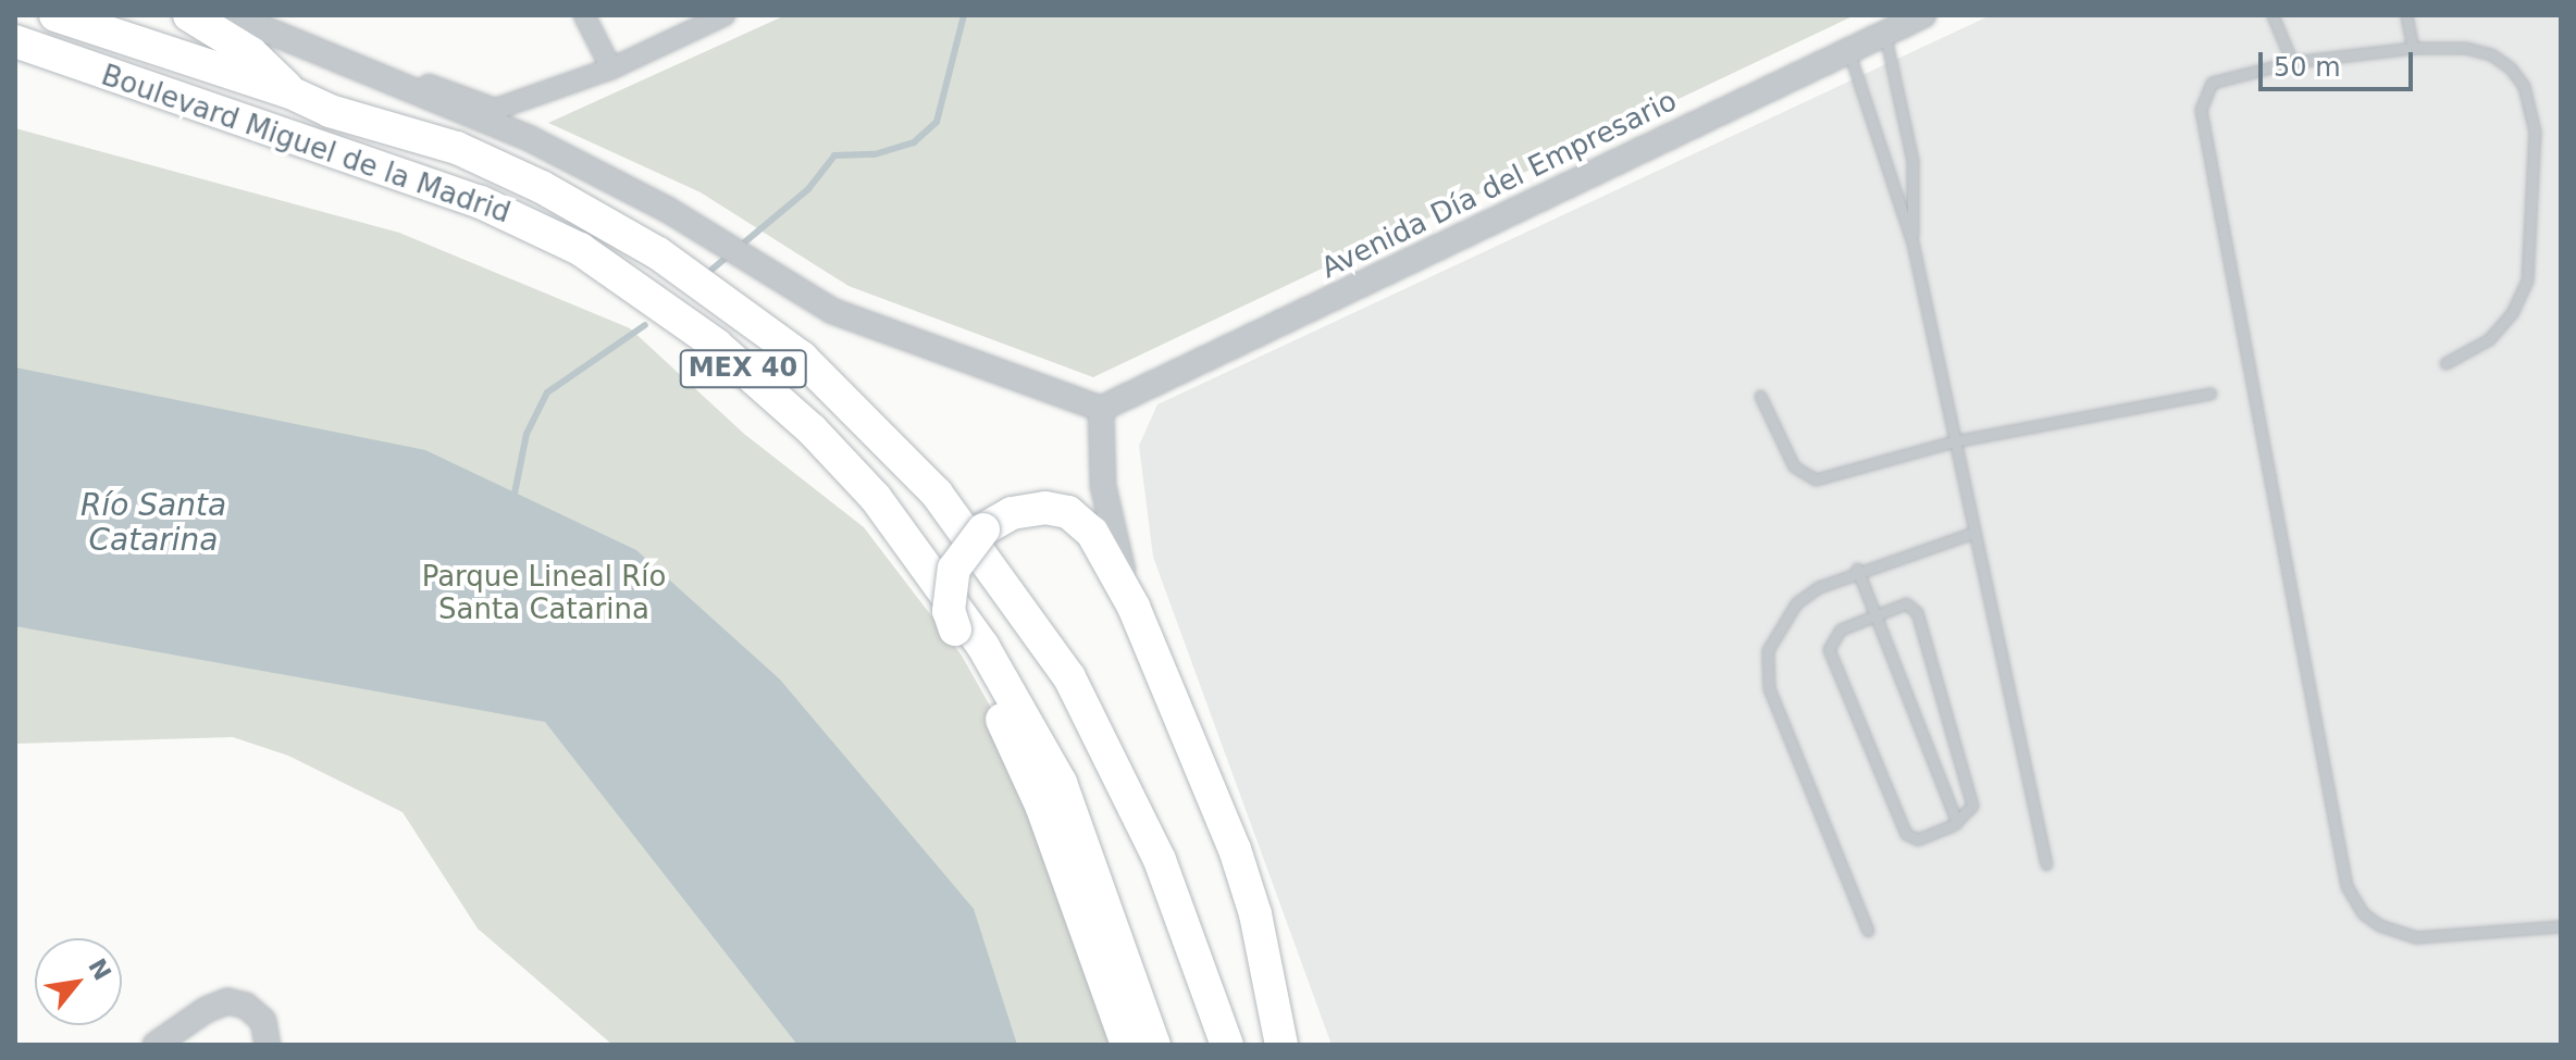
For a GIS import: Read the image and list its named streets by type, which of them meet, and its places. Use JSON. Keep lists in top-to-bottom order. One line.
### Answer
{"streets":{"highway":["Boulevard Miguel de la Madrid","MEX 40"],"street":["Avenida Día del Empresario"]},"water":["Río Santa Catarina"],"parks":["Parque Lineal Río Santa Catarina"],"scale_bar":"50 m","north":"top right"}
